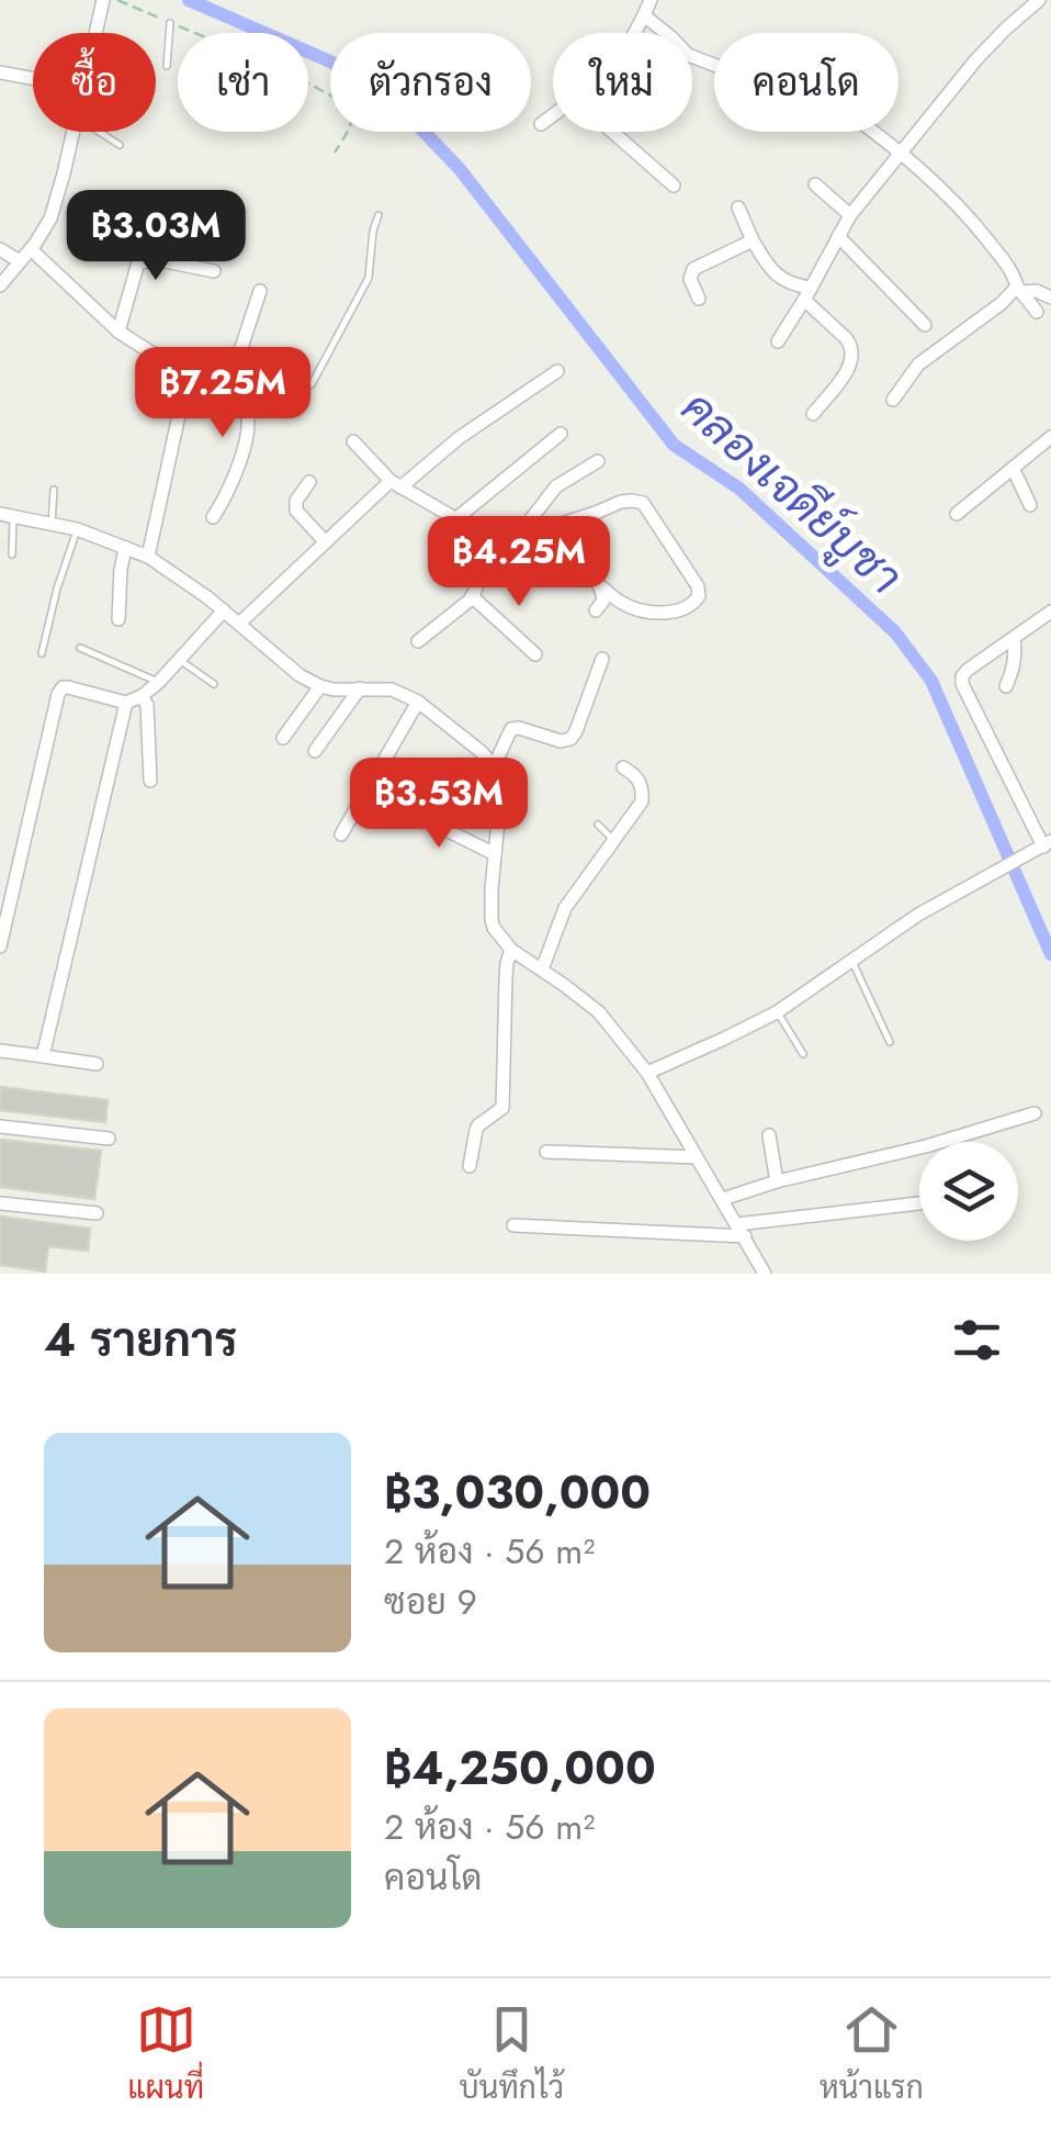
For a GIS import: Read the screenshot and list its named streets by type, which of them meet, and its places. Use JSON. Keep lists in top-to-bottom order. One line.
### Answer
{"water":["คลองเจดีย์บูชา"],"page":{"chip":["ซื้อ","เช่า","ตัวกรอง","ใหม่","คอนโด"],"price":["฿3.03M","฿7.25M","฿4.25M","฿3.53M"],"heading":"4 รายการ","list":[{"name":"฿3,030,000","note":"2 ห้อง · 56 m² · ซอย 9"},{"name":"฿4,250,000","note":"2 ห้อง · 56 m² · คอนโด"}],"tabs":["แผนที่","บันทึกไว้","หน้าแรก"]}}
